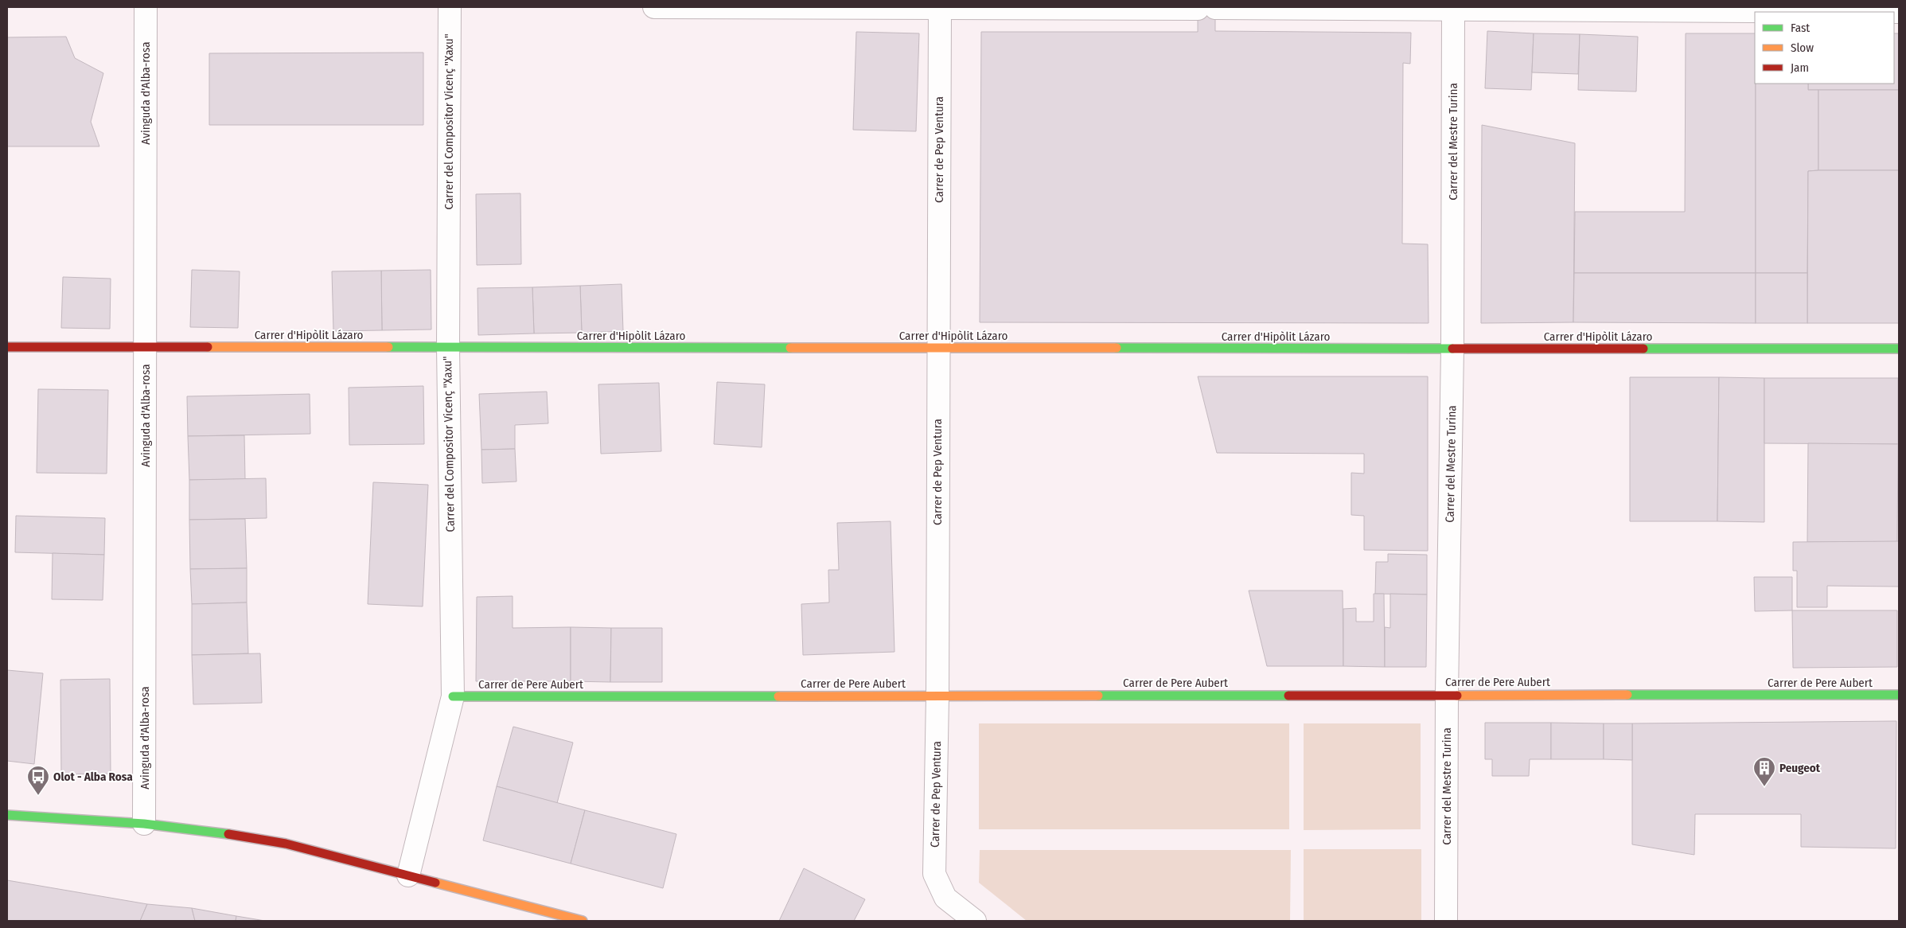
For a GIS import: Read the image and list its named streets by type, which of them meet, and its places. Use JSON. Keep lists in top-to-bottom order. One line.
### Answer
{"streets":{"street":["Avinguda d'Alba-rosa","Carrer del Compositor Vicenç \"Xaxu\"","Carrer del Mestre Turina","Carrer de Pep Ventura","Carrer d'Hipòlit Lázaro","Carrer de Pere Aubert"]},"crossings":[["Avinguda d'Alba-rosa","Carrer d'Hipòlit Lázaro"],["Carrer del Compositor Vicenç \"Xaxu\"","Carrer d'Hipòlit Lázaro"],["Carrer del Compositor Vicenç \"Xaxu\"","Carrer de Pere Aubert"],["Carrer del Mestre Turina","Carrer d'Hipòlit Lázaro"],["Carrer del Mestre Turina","Carrer de Pere Aubert"],["Carrer de Pep Ventura","Carrer d'Hipòlit Lázaro"],["Carrer de Pep Ventura","Carrer de Pere Aubert"]],"places":{"building":["Peugeot"],"bus stop":["Olot - Alba Rosa"]},"legend":["Fast","Slow","Jam"]}
